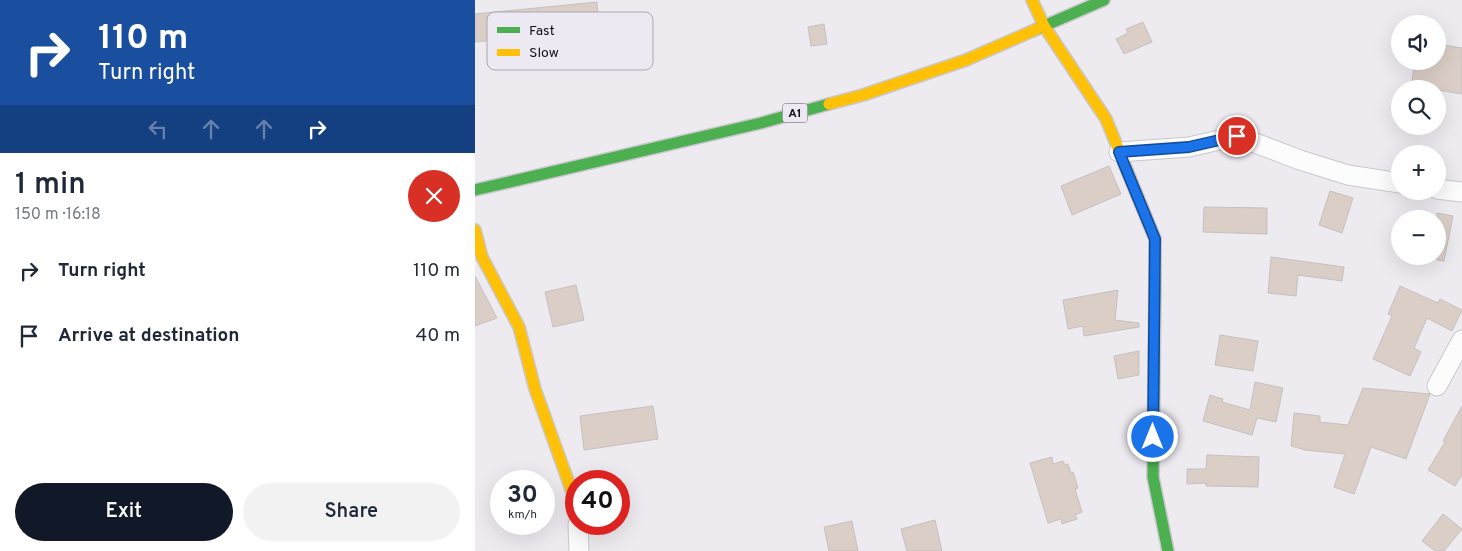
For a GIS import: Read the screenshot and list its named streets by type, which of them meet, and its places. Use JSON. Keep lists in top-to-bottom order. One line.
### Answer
{"streets":{"main road":["A1"]},"legend":["Fast","Slow"],"page":{"turn":["110 m","Turn right"],"map_buttons":["+","−"],"heading":["1 min","150 m · 16:18"],"list":[{"name":"Turn right","value":"110 m"},{"name":"Arrive at destination","value":"40 m"}],"speed":"30 km/h","limit":"40","buttons":["Exit","Share"]}}
